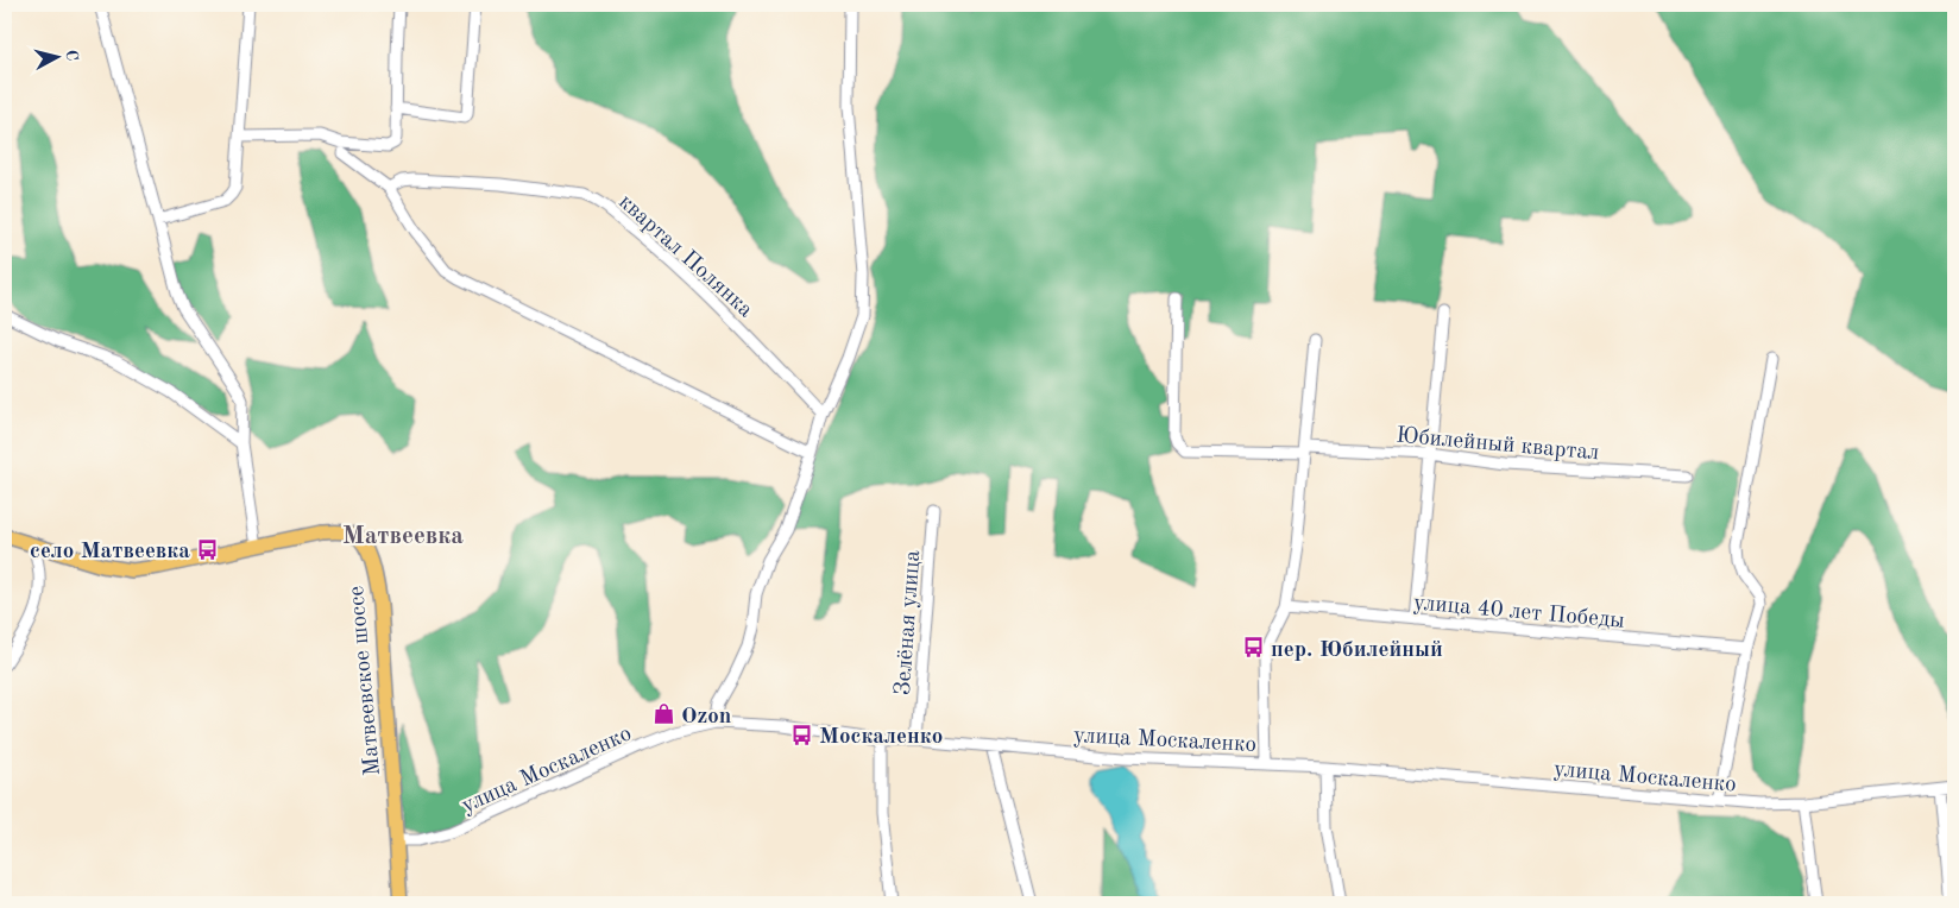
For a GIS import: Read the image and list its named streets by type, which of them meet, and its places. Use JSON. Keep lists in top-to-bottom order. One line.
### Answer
{"streets":{"main road":["Матвеевское шоссе"],"street":["квартал Полянка","Юбилейный квартал","улица 40 лет Победы","Зелёная улица","улица Москаленко"]},"crossings":[["Зелёная улица","улица Москаленко"],["Матвеевское шоссе","улица Москаленко"]],"districts":["Матвеевка"],"places":{"bus stop":["село Матвеевка","пер. Юбилейный","Москаленко"],"shop":["Ozon"]},"north":"right"}
